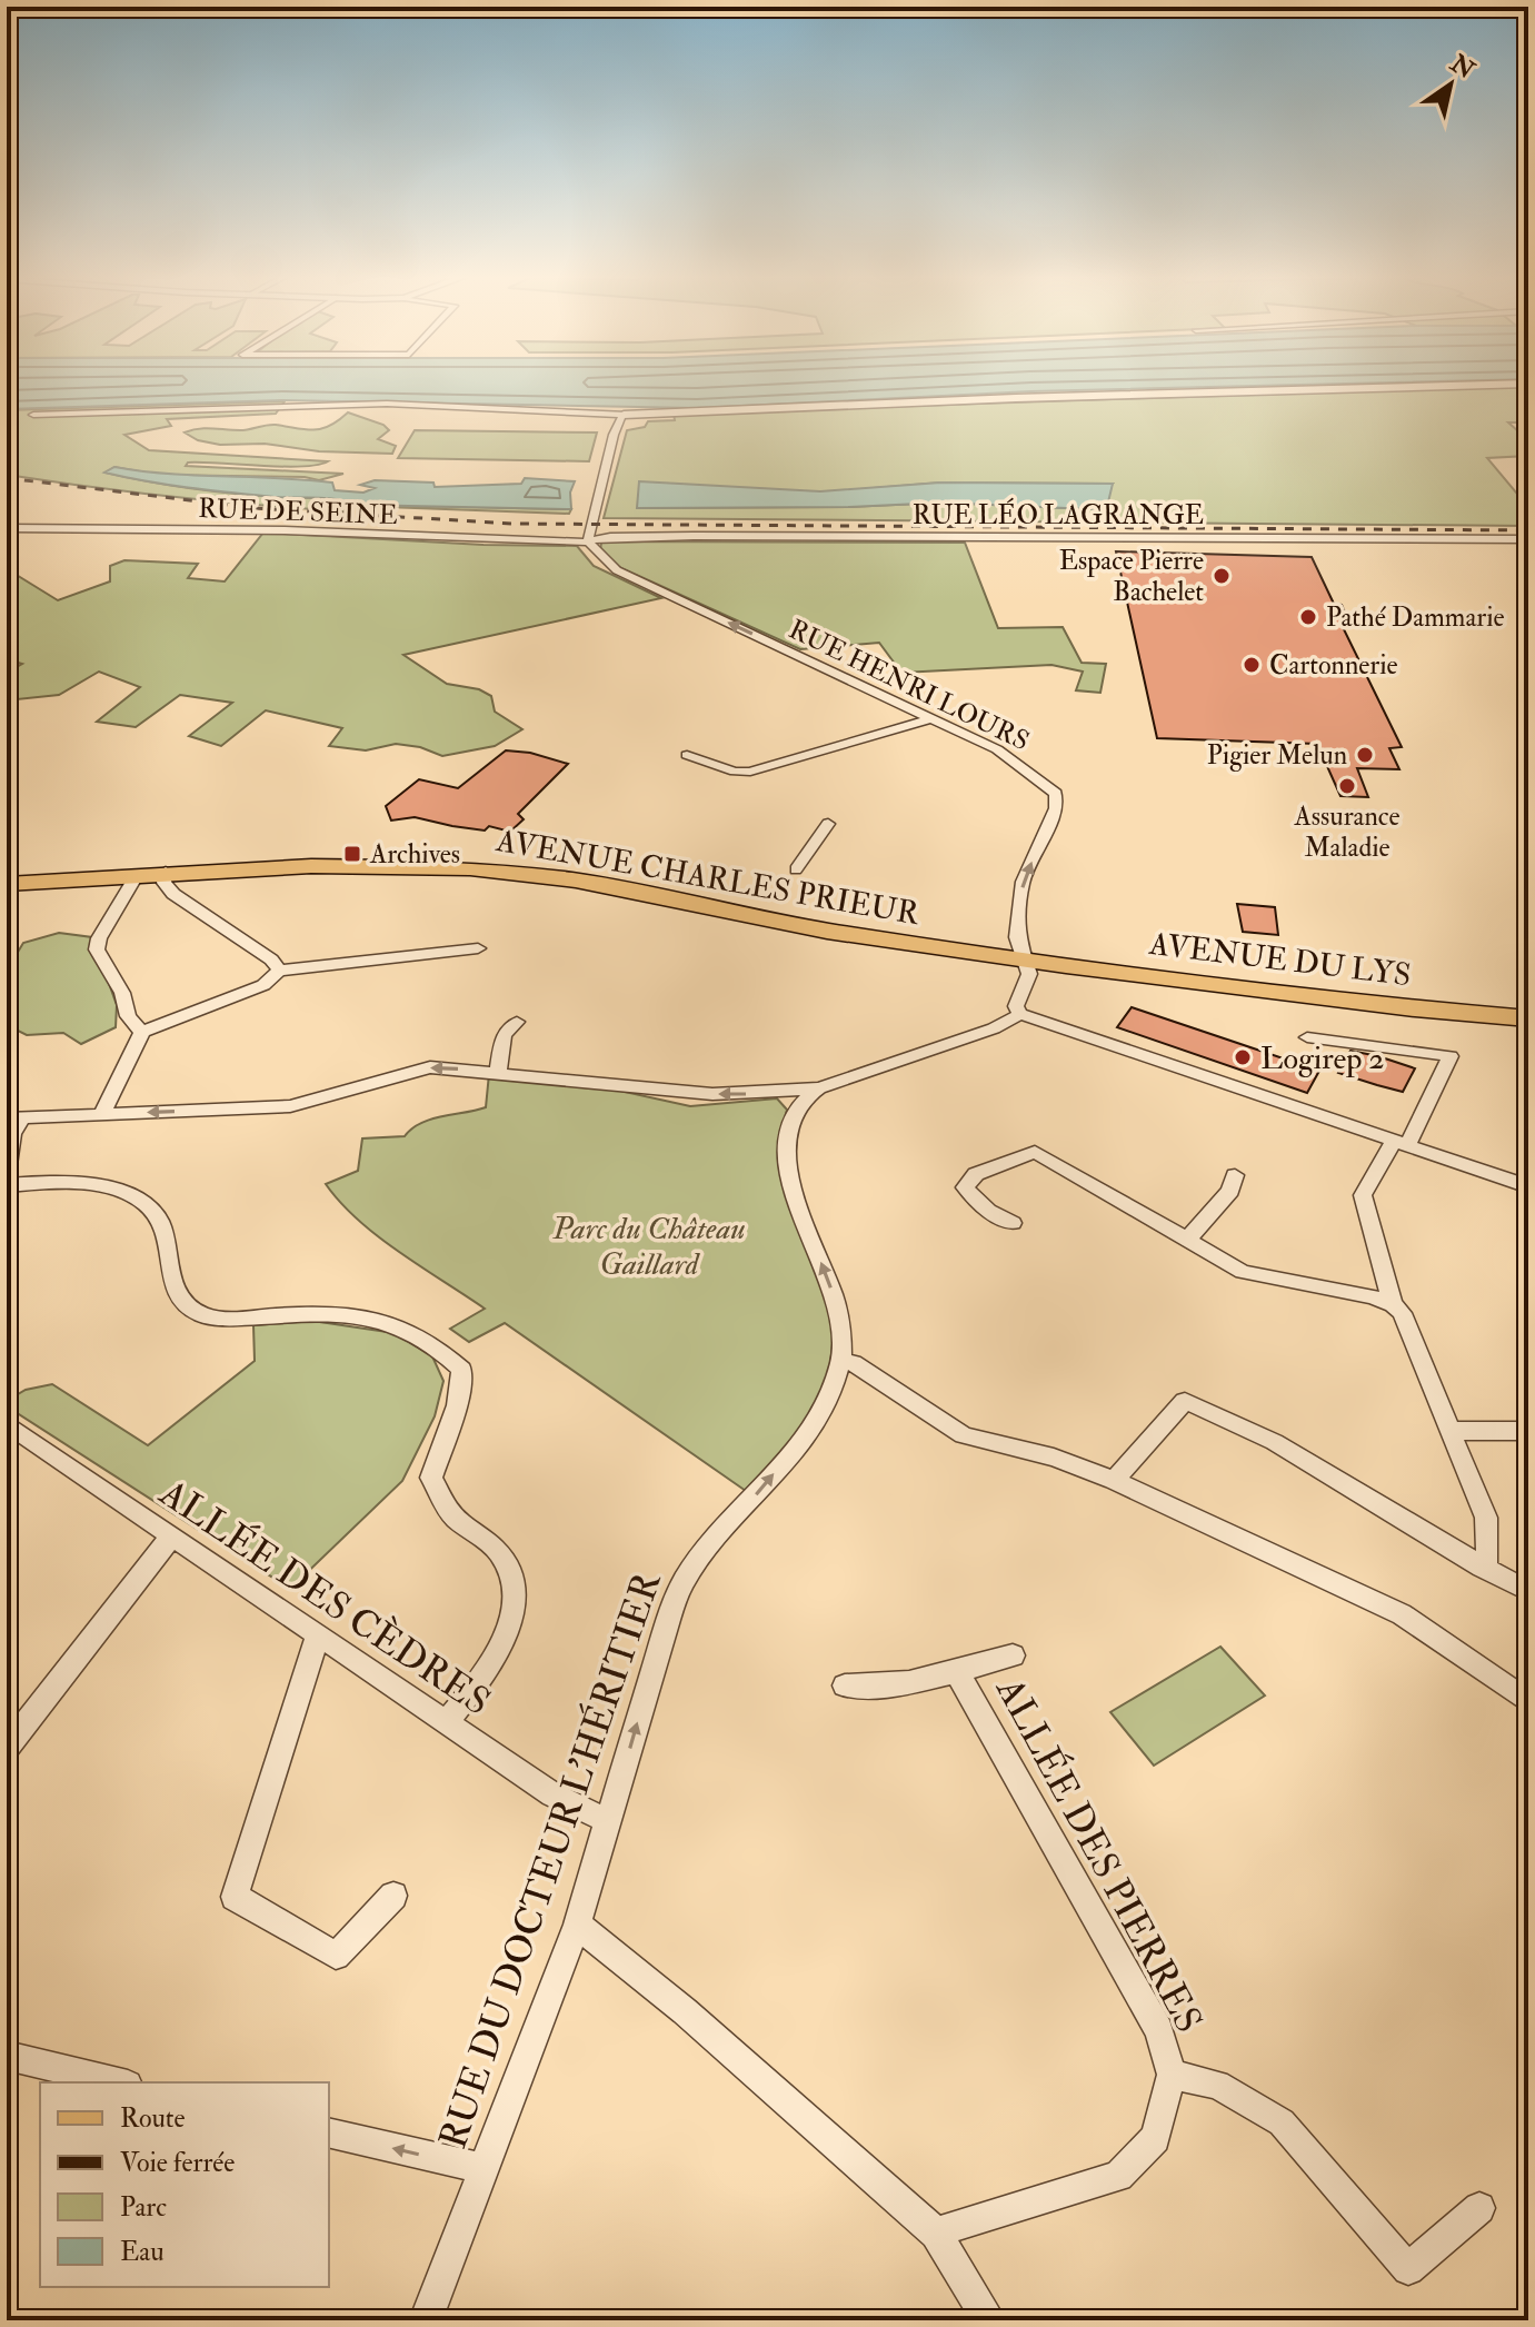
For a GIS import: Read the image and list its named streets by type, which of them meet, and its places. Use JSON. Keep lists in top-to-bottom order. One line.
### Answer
{"streets":{"main road":["AVENUE CHARLES PRIEUR","AVENUE DU LYS"],"street":["RUE DE SEINE","RUE LÉO LAGRANGE","RUE HENRI LOURS","ALLÉE DES CÈDRES","ALLÉE DES PIERRES","RUE DU DOCTEUR L'HÉRITIER"]},"crossings":[["RUE DE SEINE","RUE LÉO LAGRANGE"],["RUE DE SEINE","RUE HENRI LOURS"],["RUE LÉO LAGRANGE","RUE HENRI LOURS"],["RUE HENRI LOURS","AVENUE CHARLES PRIEUR"],["RUE HENRI LOURS","AVENUE DU LYS"],["AVENUE CHARLES PRIEUR","AVENUE DU LYS"],["ALLÉE DES CÈDRES","RUE DU DOCTEUR L'HÉRITIER"]],"one_way":["RUE HENRI LOURS","RUE DU DOCTEUR L'HÉRITIER"],"parks":["Parc du Château Gaillard"],"places":{"other":["Espace Pierre Bachelet","Pathé Dammarie","Cartonnerie","Pigier Melun","Assurance Maladie","Logirep 2"],"transit":["Archives"]},"legend":["Route","Voie ferrée","Parc","Eau"],"north":"top right"}
